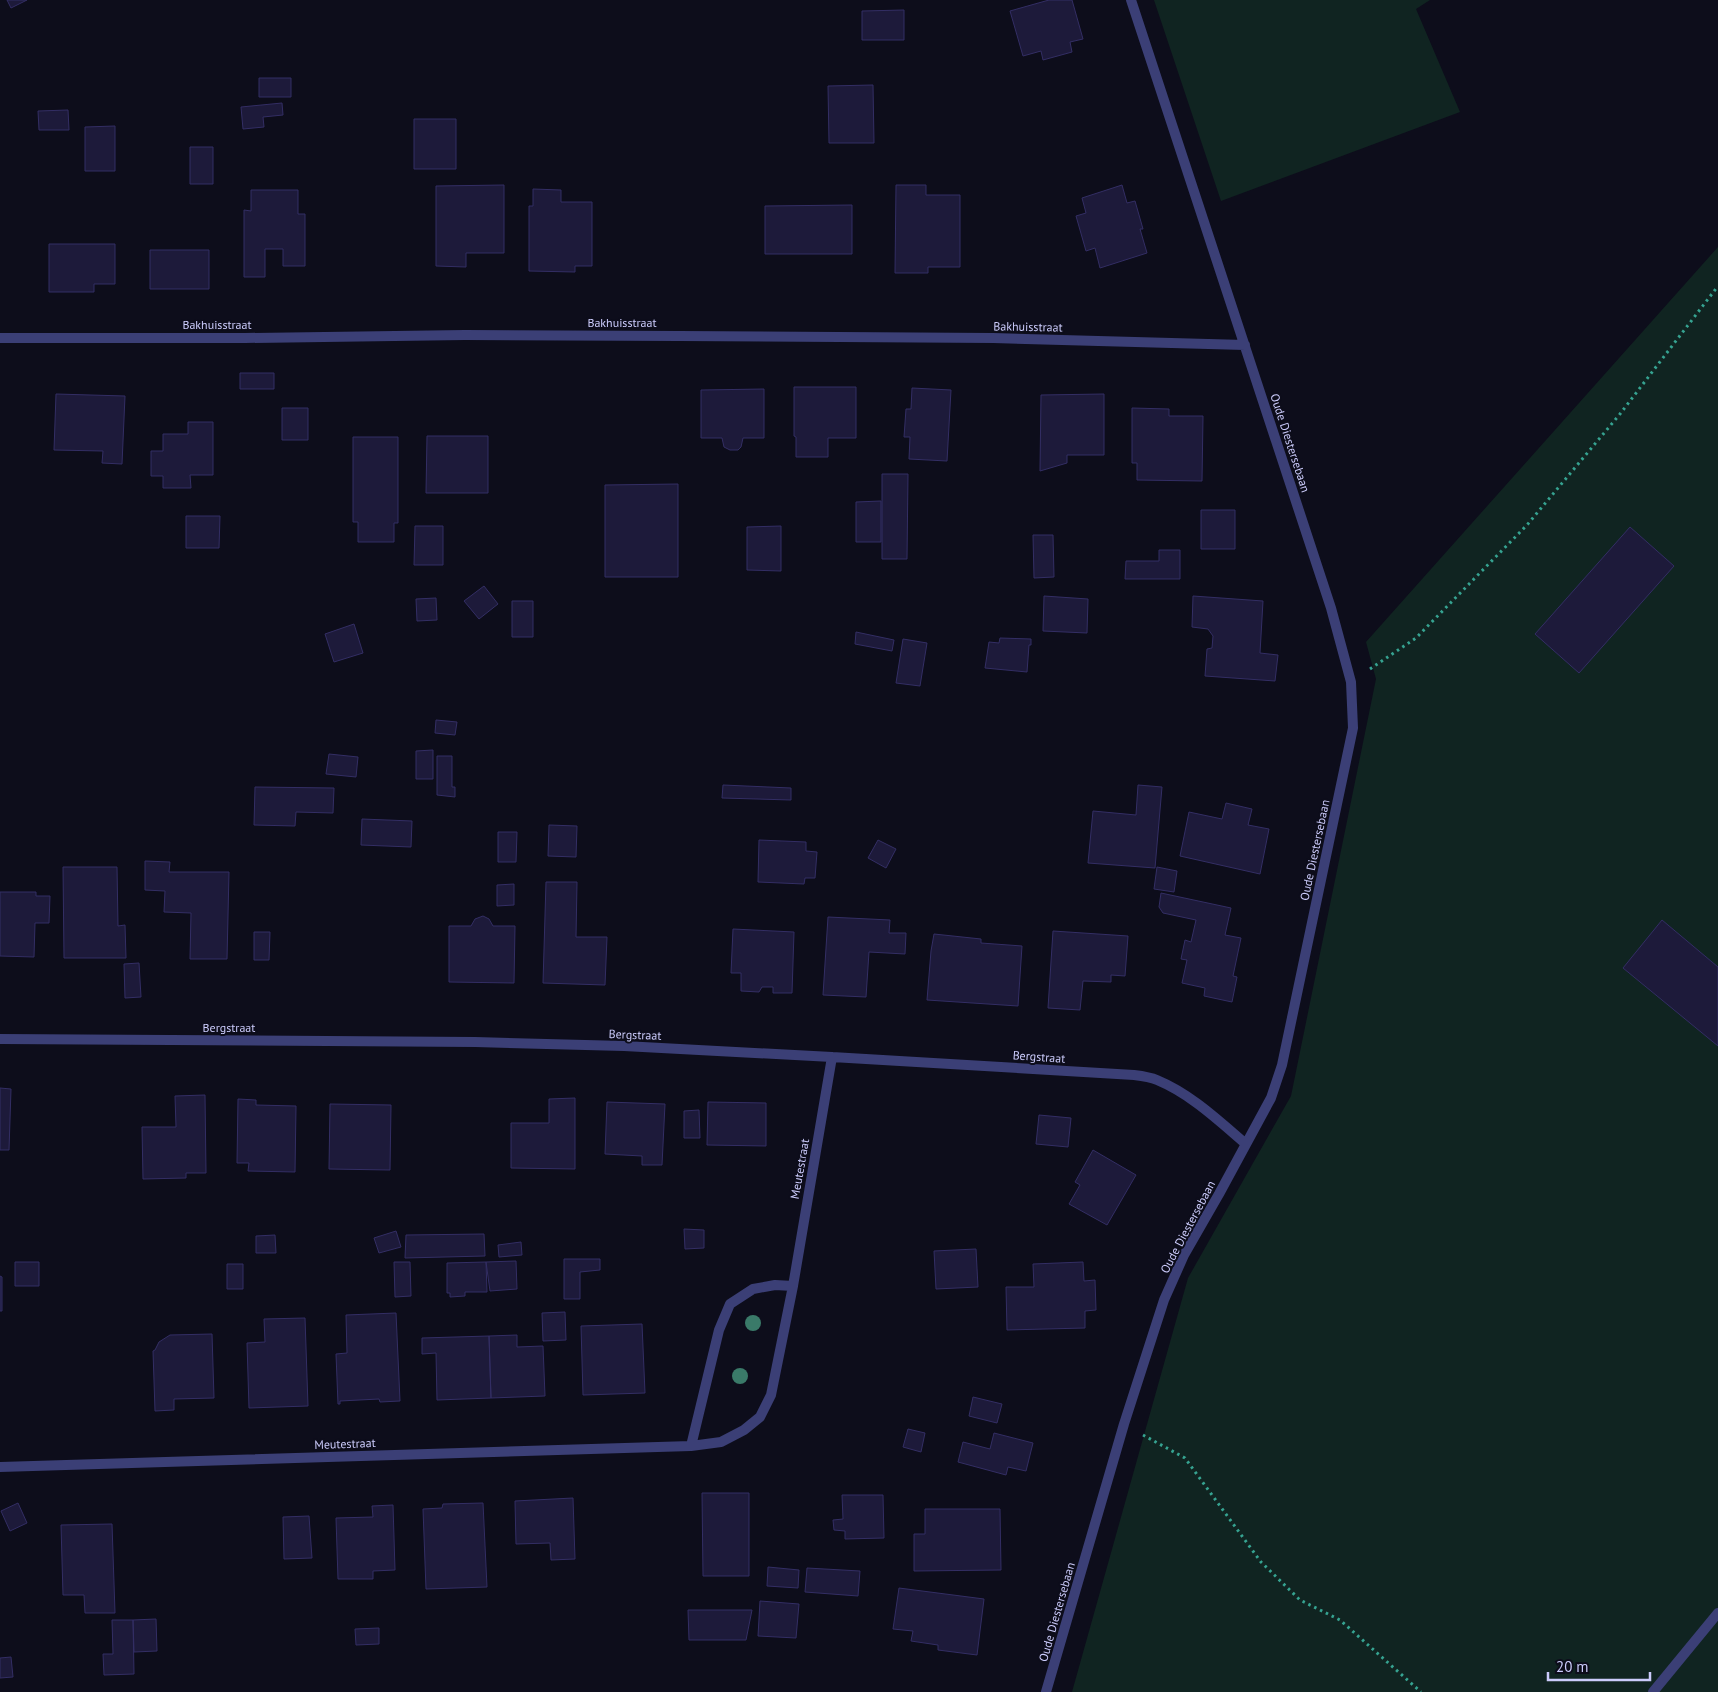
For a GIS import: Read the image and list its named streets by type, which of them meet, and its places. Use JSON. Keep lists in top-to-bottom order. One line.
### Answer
{"streets":{"street":["Bakhuisstraat","Oude Diestersebaan","Bergstraat","Meutestraat"]},"crossings":[["Bakhuisstraat","Oude Diestersebaan"],["Oude Diestersebaan","Bergstraat"],["Bergstraat","Meutestraat"]],"scale_bar":"20 m"}
